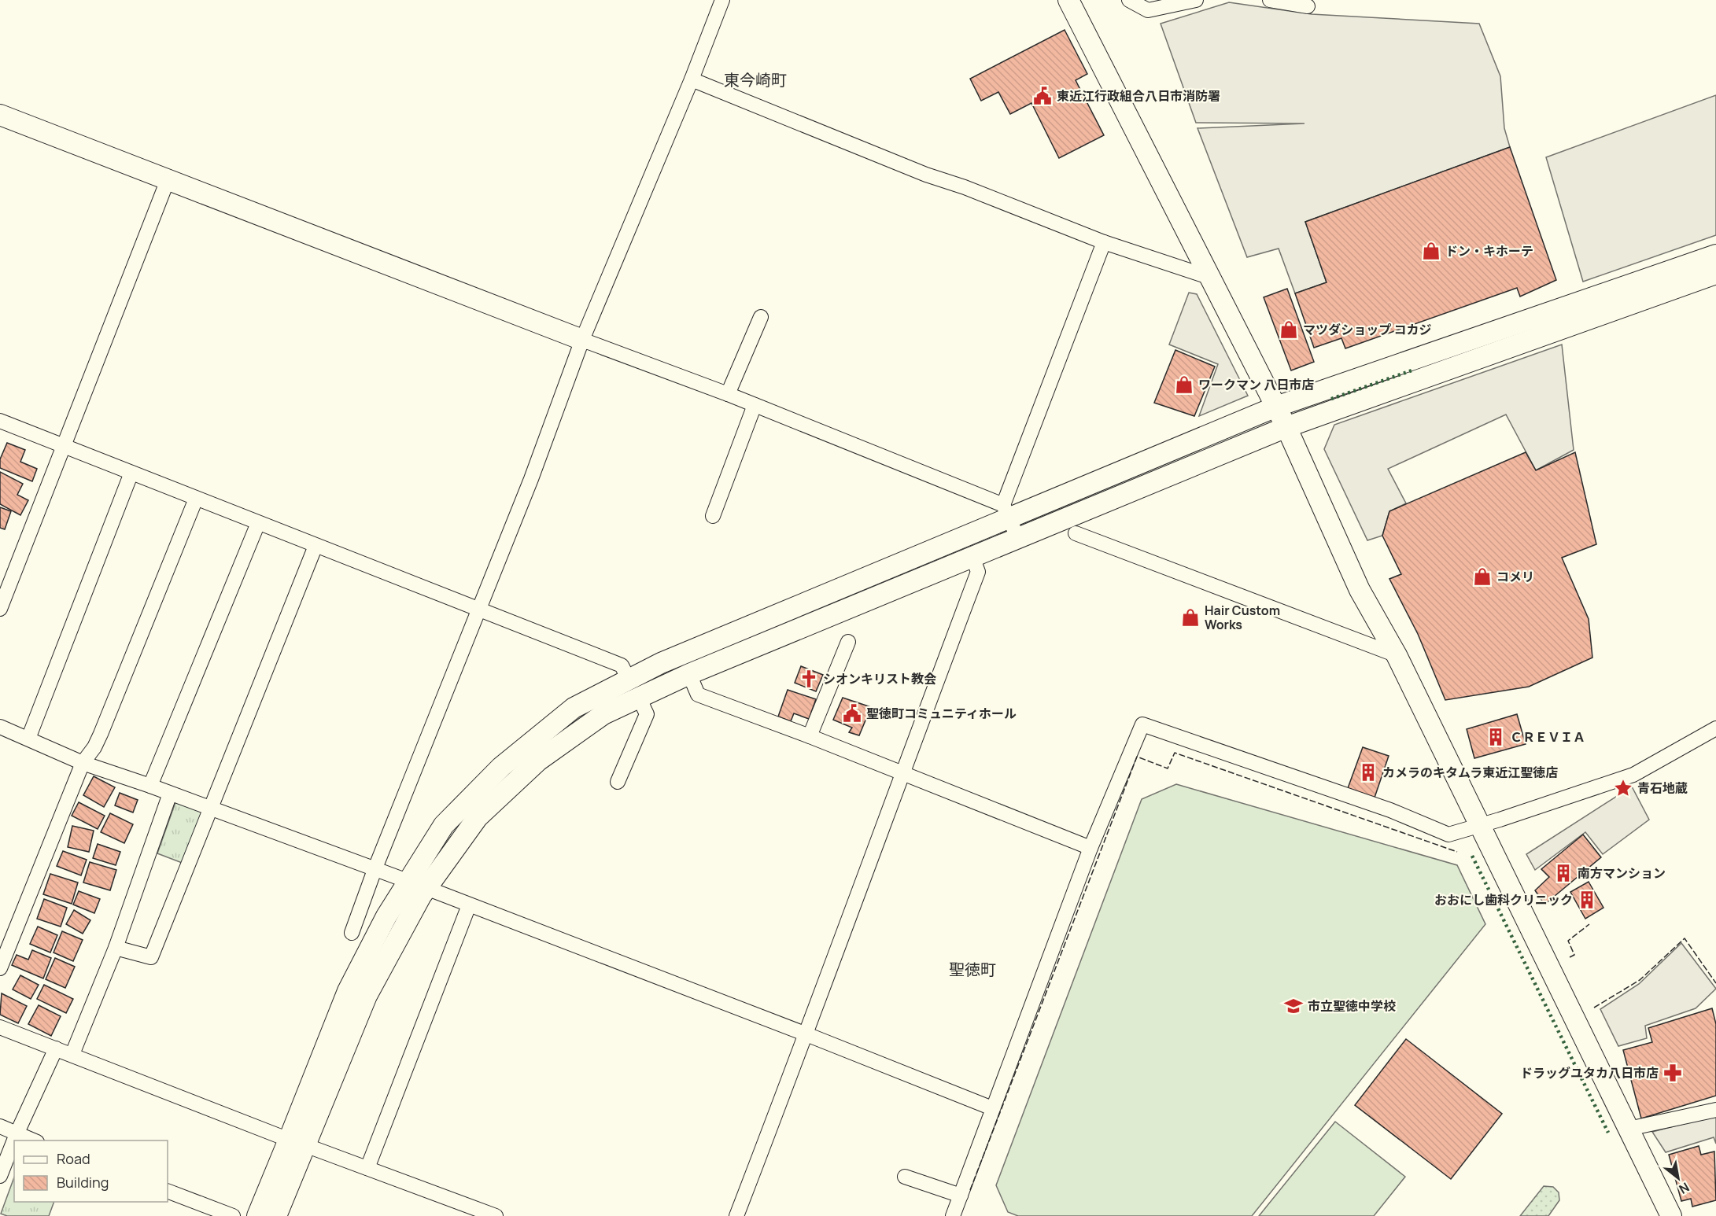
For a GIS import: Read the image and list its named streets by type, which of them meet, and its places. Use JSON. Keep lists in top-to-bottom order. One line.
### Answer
{"districts":["東今崎町","聖徳町"],"places":{"public building":["東近江行政組合八日市消防署","聖徳町コミュニティホール"],"shop":["ドン・キホーテ","マツダショップ コカジ","ワークマン 八日市店","コメリ","Hair Custom Works"],"church":["シオンキリスト教会"],"building":["ＣＲＥＶＩＡ","カメラのキタムラ東近江聖徳店","南方マンション","おおにし歯科クリニック"],"place":["青石地蔵"],"school or university":["市立聖徳中学校"],"pharmacy":["ドラッグユタカ八日市店"]},"legend":["Road","Building"],"north":"bottom right"}
